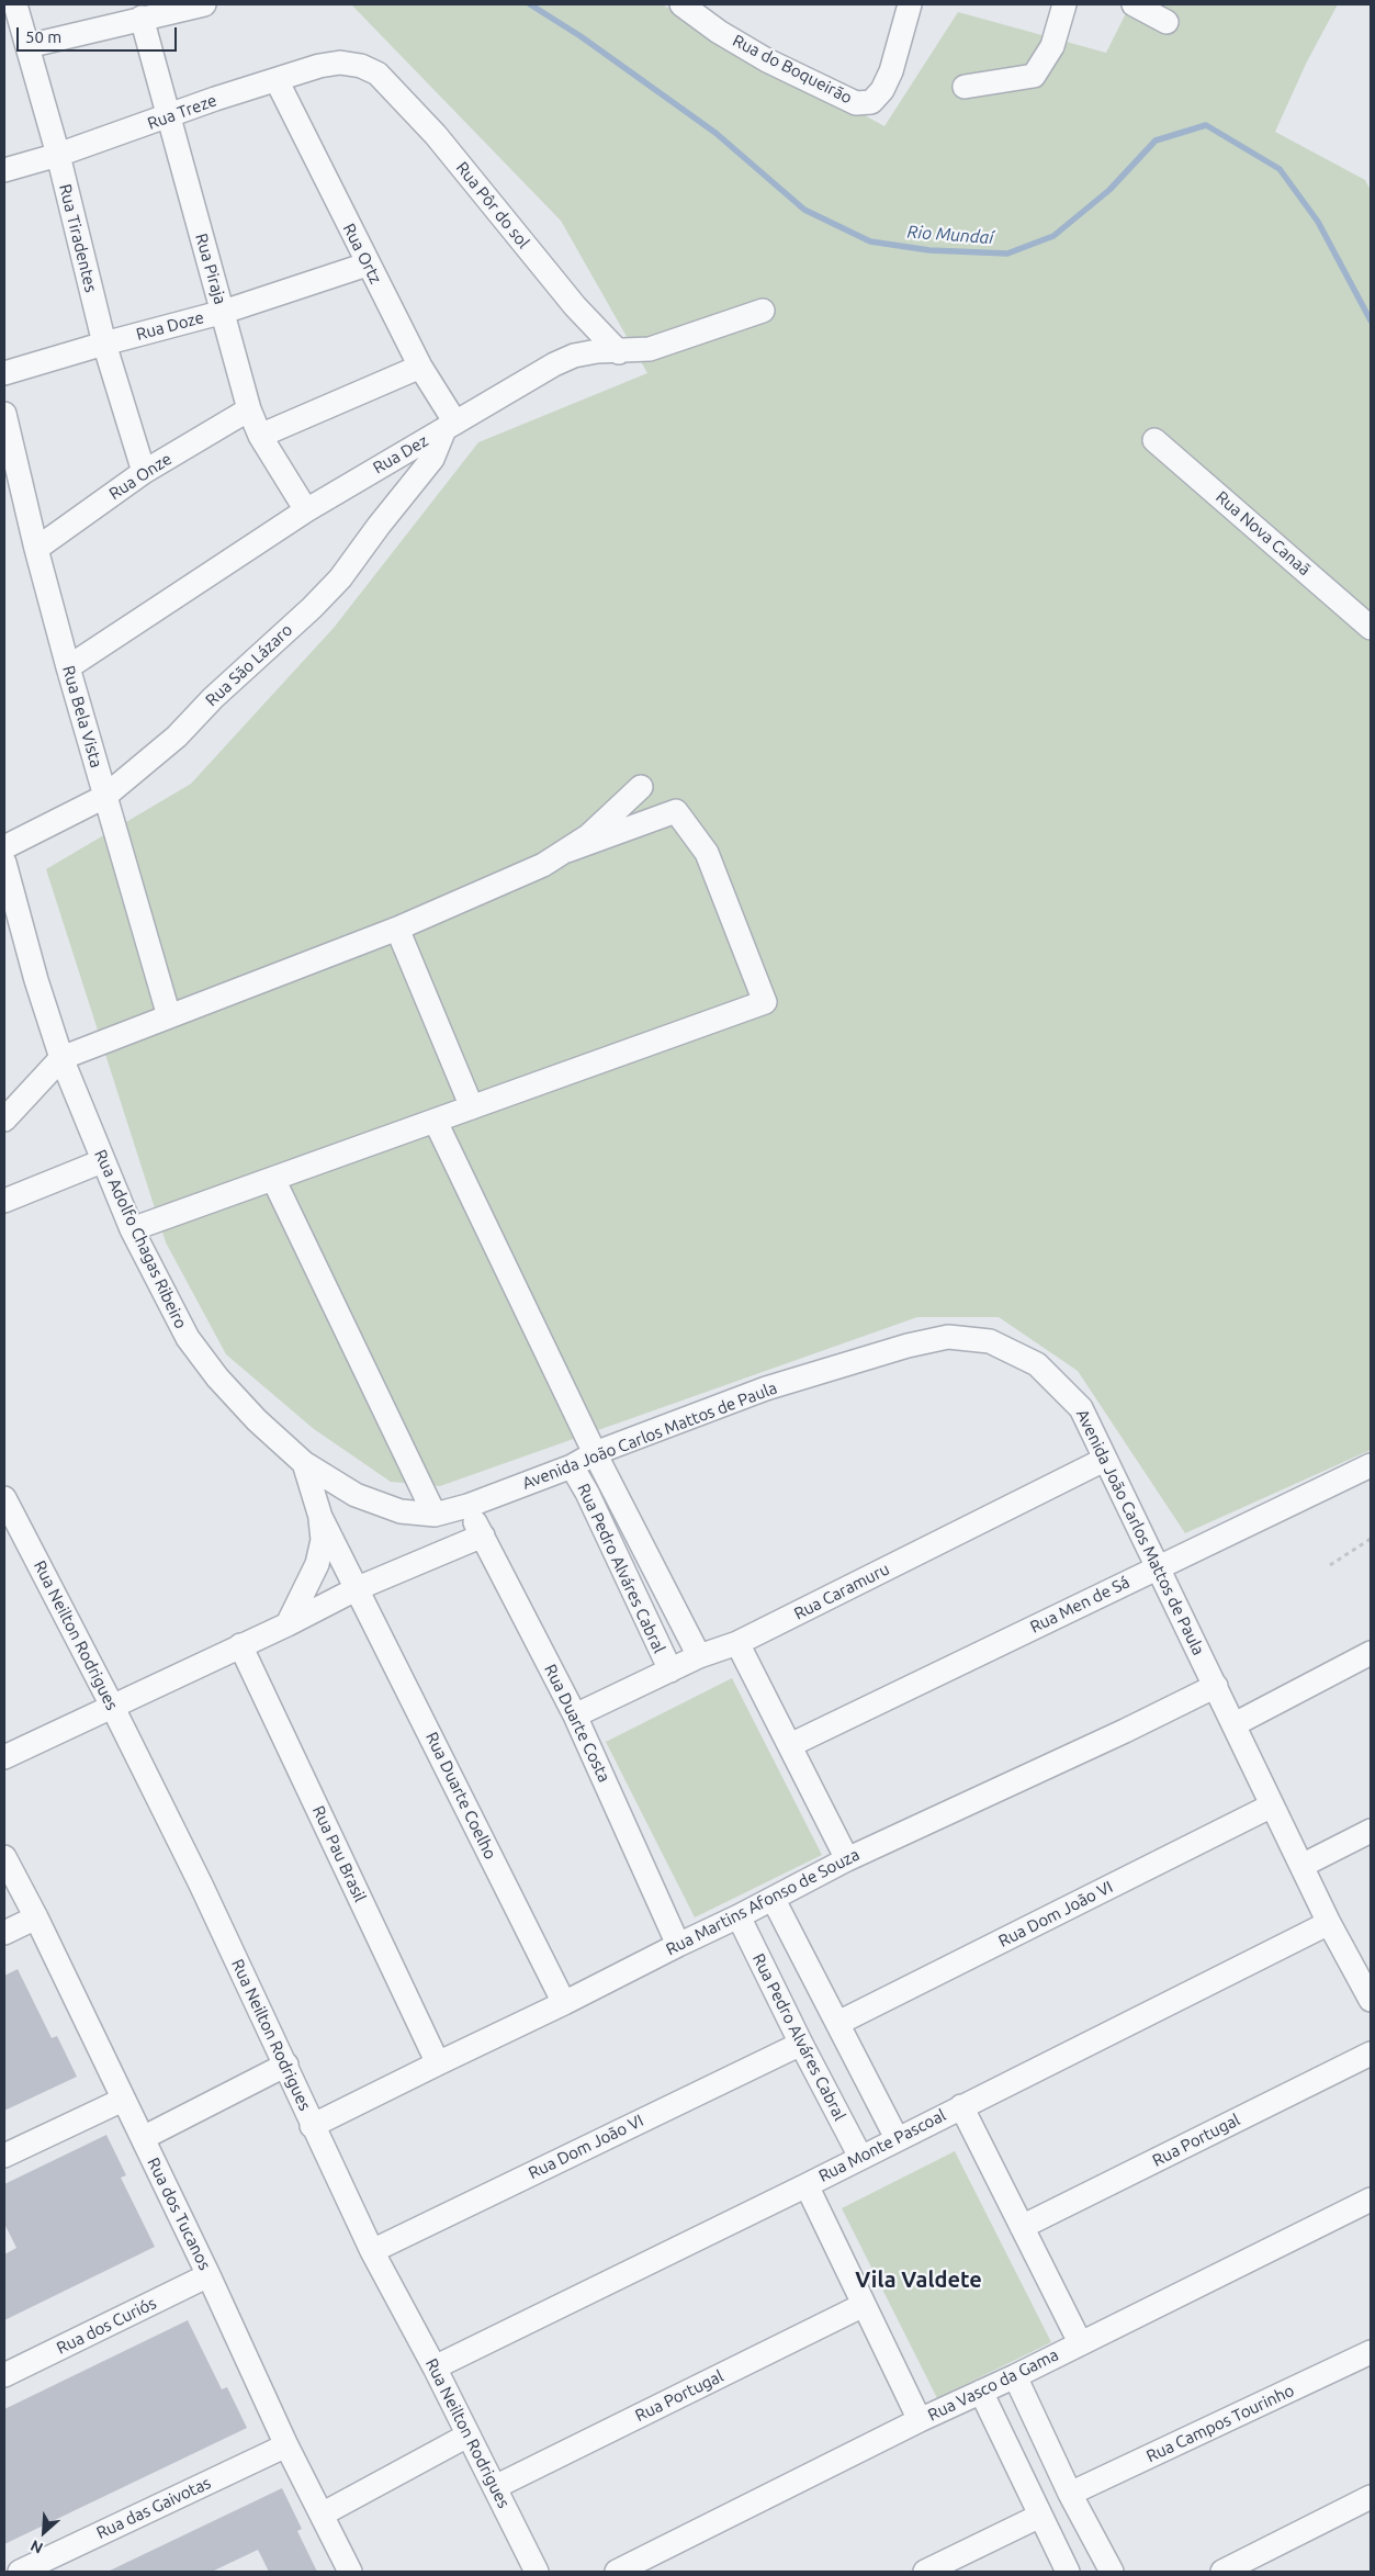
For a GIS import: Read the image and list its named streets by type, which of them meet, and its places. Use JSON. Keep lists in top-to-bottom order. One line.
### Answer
{"streets":{"street":["Rua do Boqueirão","Rua Treze","Rua Pôr do sol","Rua Tiradentes","Rua Ortz","Rua Piraja","Rua Doze","Rua Dez","Rua Onze","Rua Nova Canaã","Rua São Lázaro","Rua Bela Vista","Rua Adolfo Chagas Ribeiro","Avenida João Carlos Mattos de Paula","Rua Pedro Alváres Cabral","Rua Caramuru","Rua Men de Sá","Rua Neilton Rodrigues","Rua Duarte Costa","Rua Duarte Coelho","Rua Pau Brasil","Rua Martins Afonso de Souza","Rua Dom João VI","Rua Portugal","Rua Monte Pascoal","Rua dos Tucanos","Rua dos Curiós","Rua Vasco da Gama","Rua Campos Tourinho","Rua das Gaivotas"]},"crossings":[["Rua Treze","Rua Pôr do sol"],["Rua Treze","Rua Tiradentes"],["Rua Treze","Rua Ortz"],["Rua Treze","Rua Piraja"],["Rua Pôr do sol","Rua Dez"],["Rua Tiradentes","Rua Doze"],["Rua Tiradentes","Rua Onze"],["Rua Ortz","Rua Doze"],["Rua Ortz","Rua Dez"],["Rua Ortz","Rua São Lázaro"],["Rua Piraja","Rua Doze"],["Rua Piraja","Rua Dez"],["Rua Piraja","Rua Onze"],["Rua Dez","Rua São Lázaro"],["Rua Dez","Rua Bela Vista"],["Rua Onze","Rua Bela Vista"],["Rua São Lázaro","Rua Bela Vista"],["Rua Adolfo Chagas Ribeiro","Avenida João Carlos Mattos de Paula"],["Avenida João Carlos Mattos de Paula","Rua Pedro Alváres Cabral"],["Avenida João Carlos Mattos de Paula","Rua Caramuru"],["Avenida João Carlos Mattos de Paula","Rua Men de Sá"],["Avenida João Carlos Mattos de Paula","Rua Duarte Costa"],["Avenida João Carlos Mattos de Paula","Rua Martins Afonso de Souza"],["Avenida João Carlos Mattos de Paula","Rua Dom João VI"],["Avenida João Carlos Mattos de Paula","Rua Monte Pascoal"],["Rua Pedro Alváres Cabral","Rua Caramuru"],["Rua Pedro Alváres Cabral","Rua Martins Afonso de Souza"],["Rua Pedro Alváres Cabral","Rua Dom João VI"],["Rua Pedro Alváres Cabral","Rua Monte Pascoal"],["Rua Caramuru","Rua Duarte Costa"],["Rua Neilton Rodrigues","Rua Martins Afonso de Souza"],["Rua Neilton Rodrigues","Rua Dom João VI"],["Rua Neilton Rodrigues","Rua Portugal"],["Rua Neilton Rodrigues","Rua Monte Pascoal"],["Rua Duarte Costa","Rua Martins Afonso de Souza"],["Rua Duarte Coelho","Rua Martins Afonso de Souza"],["Rua Pau Brasil","Rua Martins Afonso de Souza"],["Rua dos Tucanos","Rua dos Curiós"],["Rua dos Tucanos","Rua das Gaivotas"]],"districts":["Vila Valdete"],"water":["Rio Mundaí"],"scale_bar":"50 m","north":"bottom left"}
